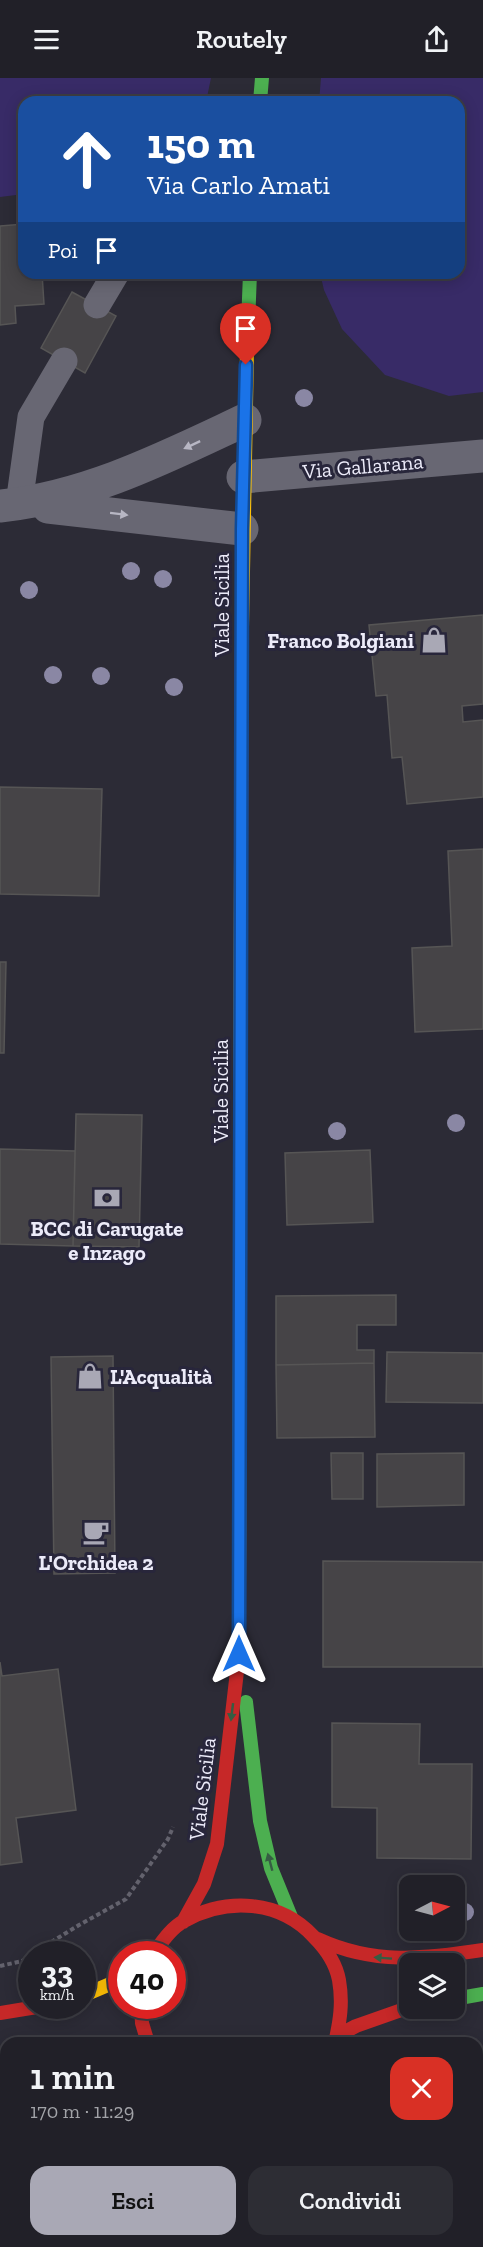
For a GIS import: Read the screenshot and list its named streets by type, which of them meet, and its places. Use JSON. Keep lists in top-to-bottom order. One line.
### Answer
{"streets":{"street":["Via Gallarana","Viale Sicilia"]},"crossings":[["Via Gallarana","Viale Sicilia"]],"places":{"shop":["Franco Bolgiani","L'Acqualità"],"bank":["BCC di Carugate e Inzago"],"cafe":["L'Orchidea 2"]},"north":"right","page":{"header":"Routely","turn":["150 m","Via Carlo Amati"],"then":"Poi","speed":"33 km/h","limit":"40","heading":["1 min","170 m · 11:29"],"buttons":["Esci","Condividi"]}}
